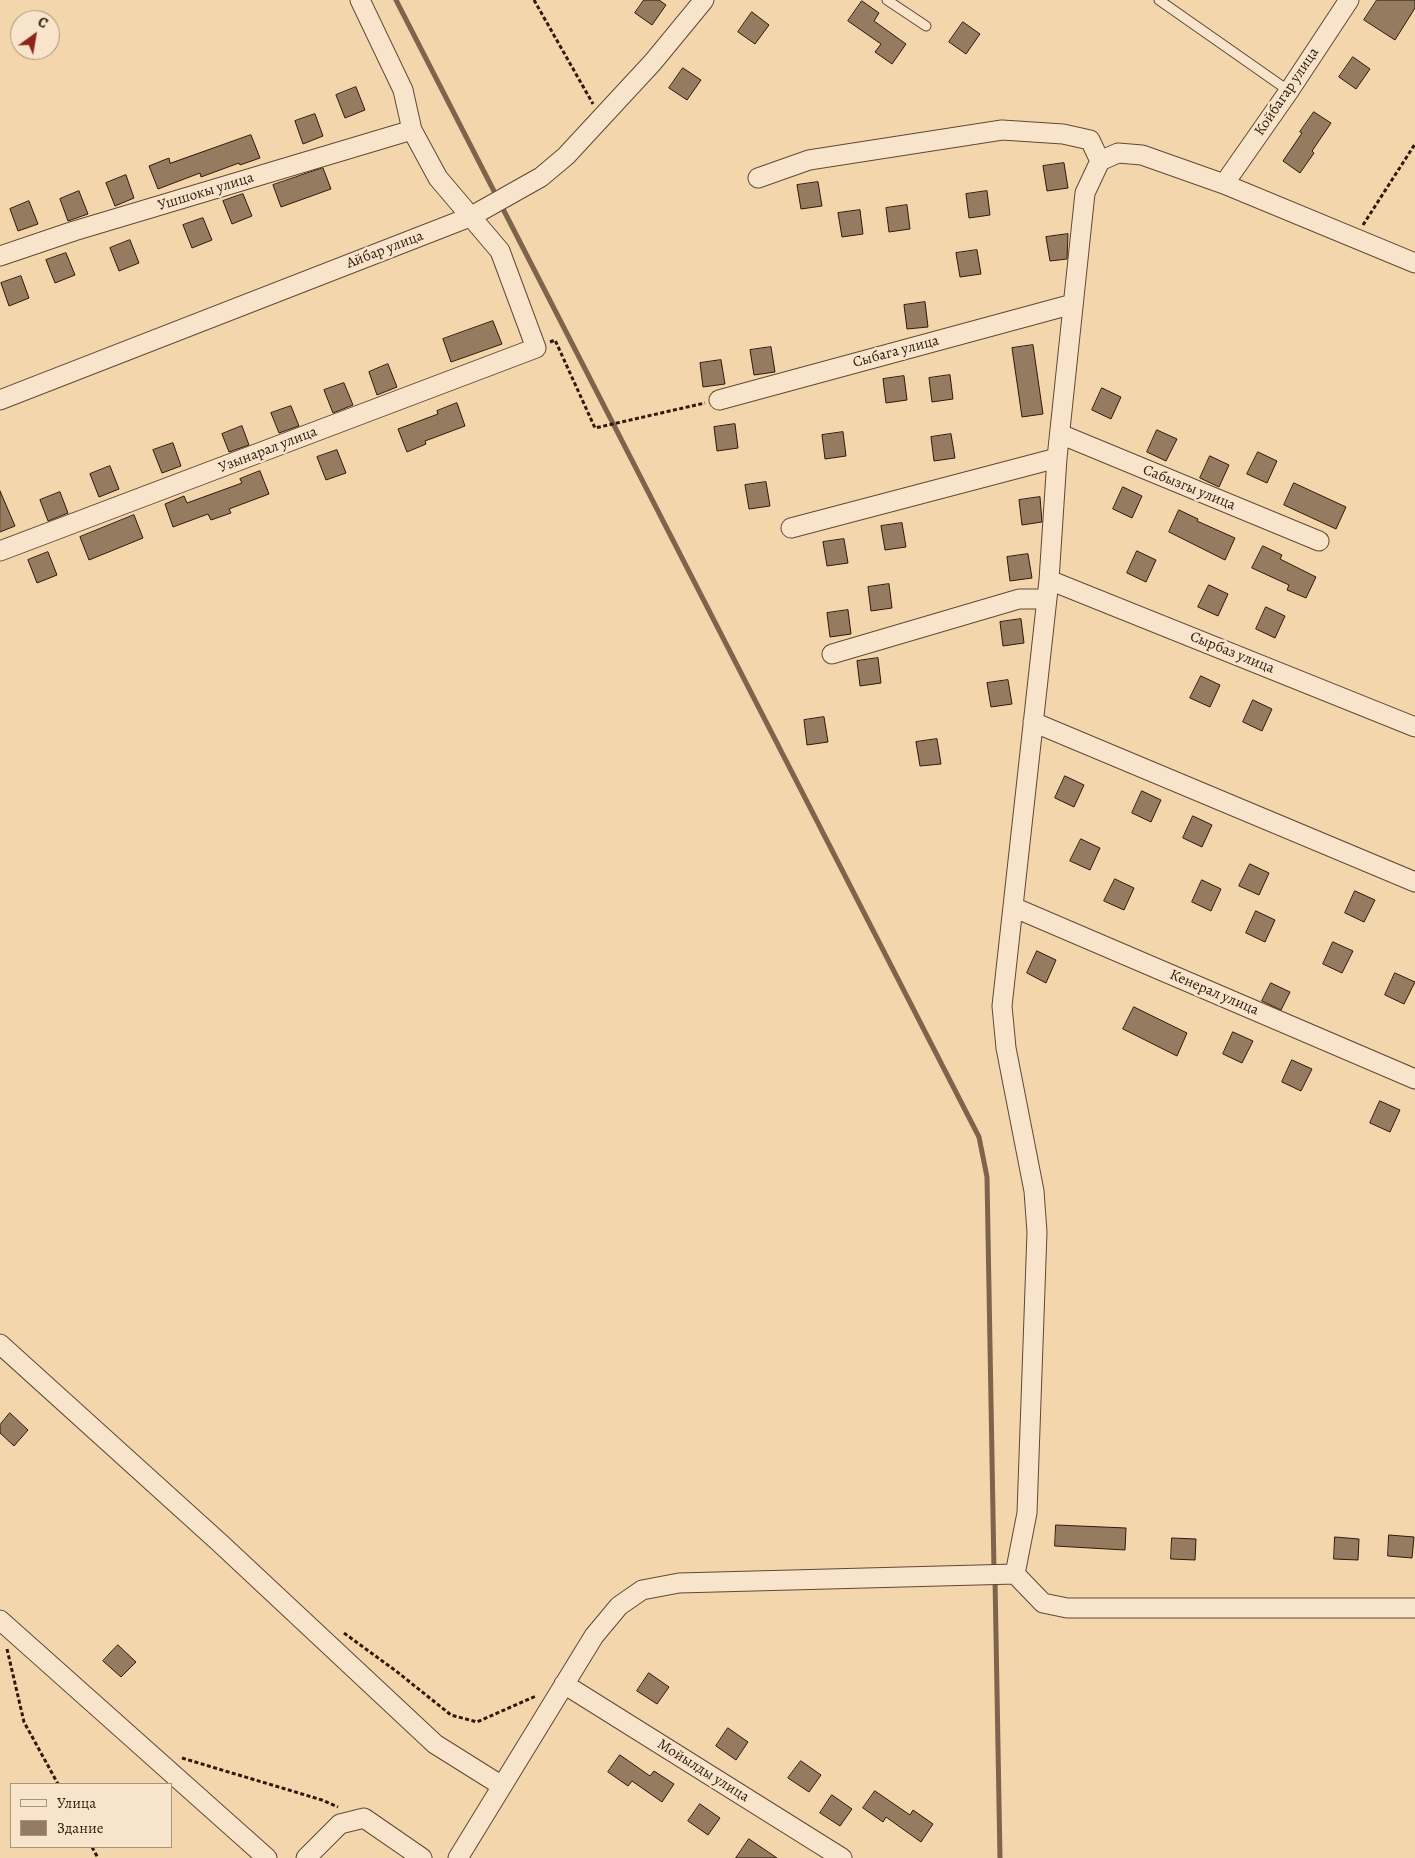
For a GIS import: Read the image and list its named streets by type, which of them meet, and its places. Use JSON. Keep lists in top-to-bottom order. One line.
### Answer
{"streets":{"street":["Койбагар улица","Ушшокы улица","Айбар улица","Сыбага улица","Узынарал улица","Сабызгы улица","Сырбаз улица","Кенерал улица","Мойылды улица"]},"legend":["Улица","Здание"],"north":"top right"}
